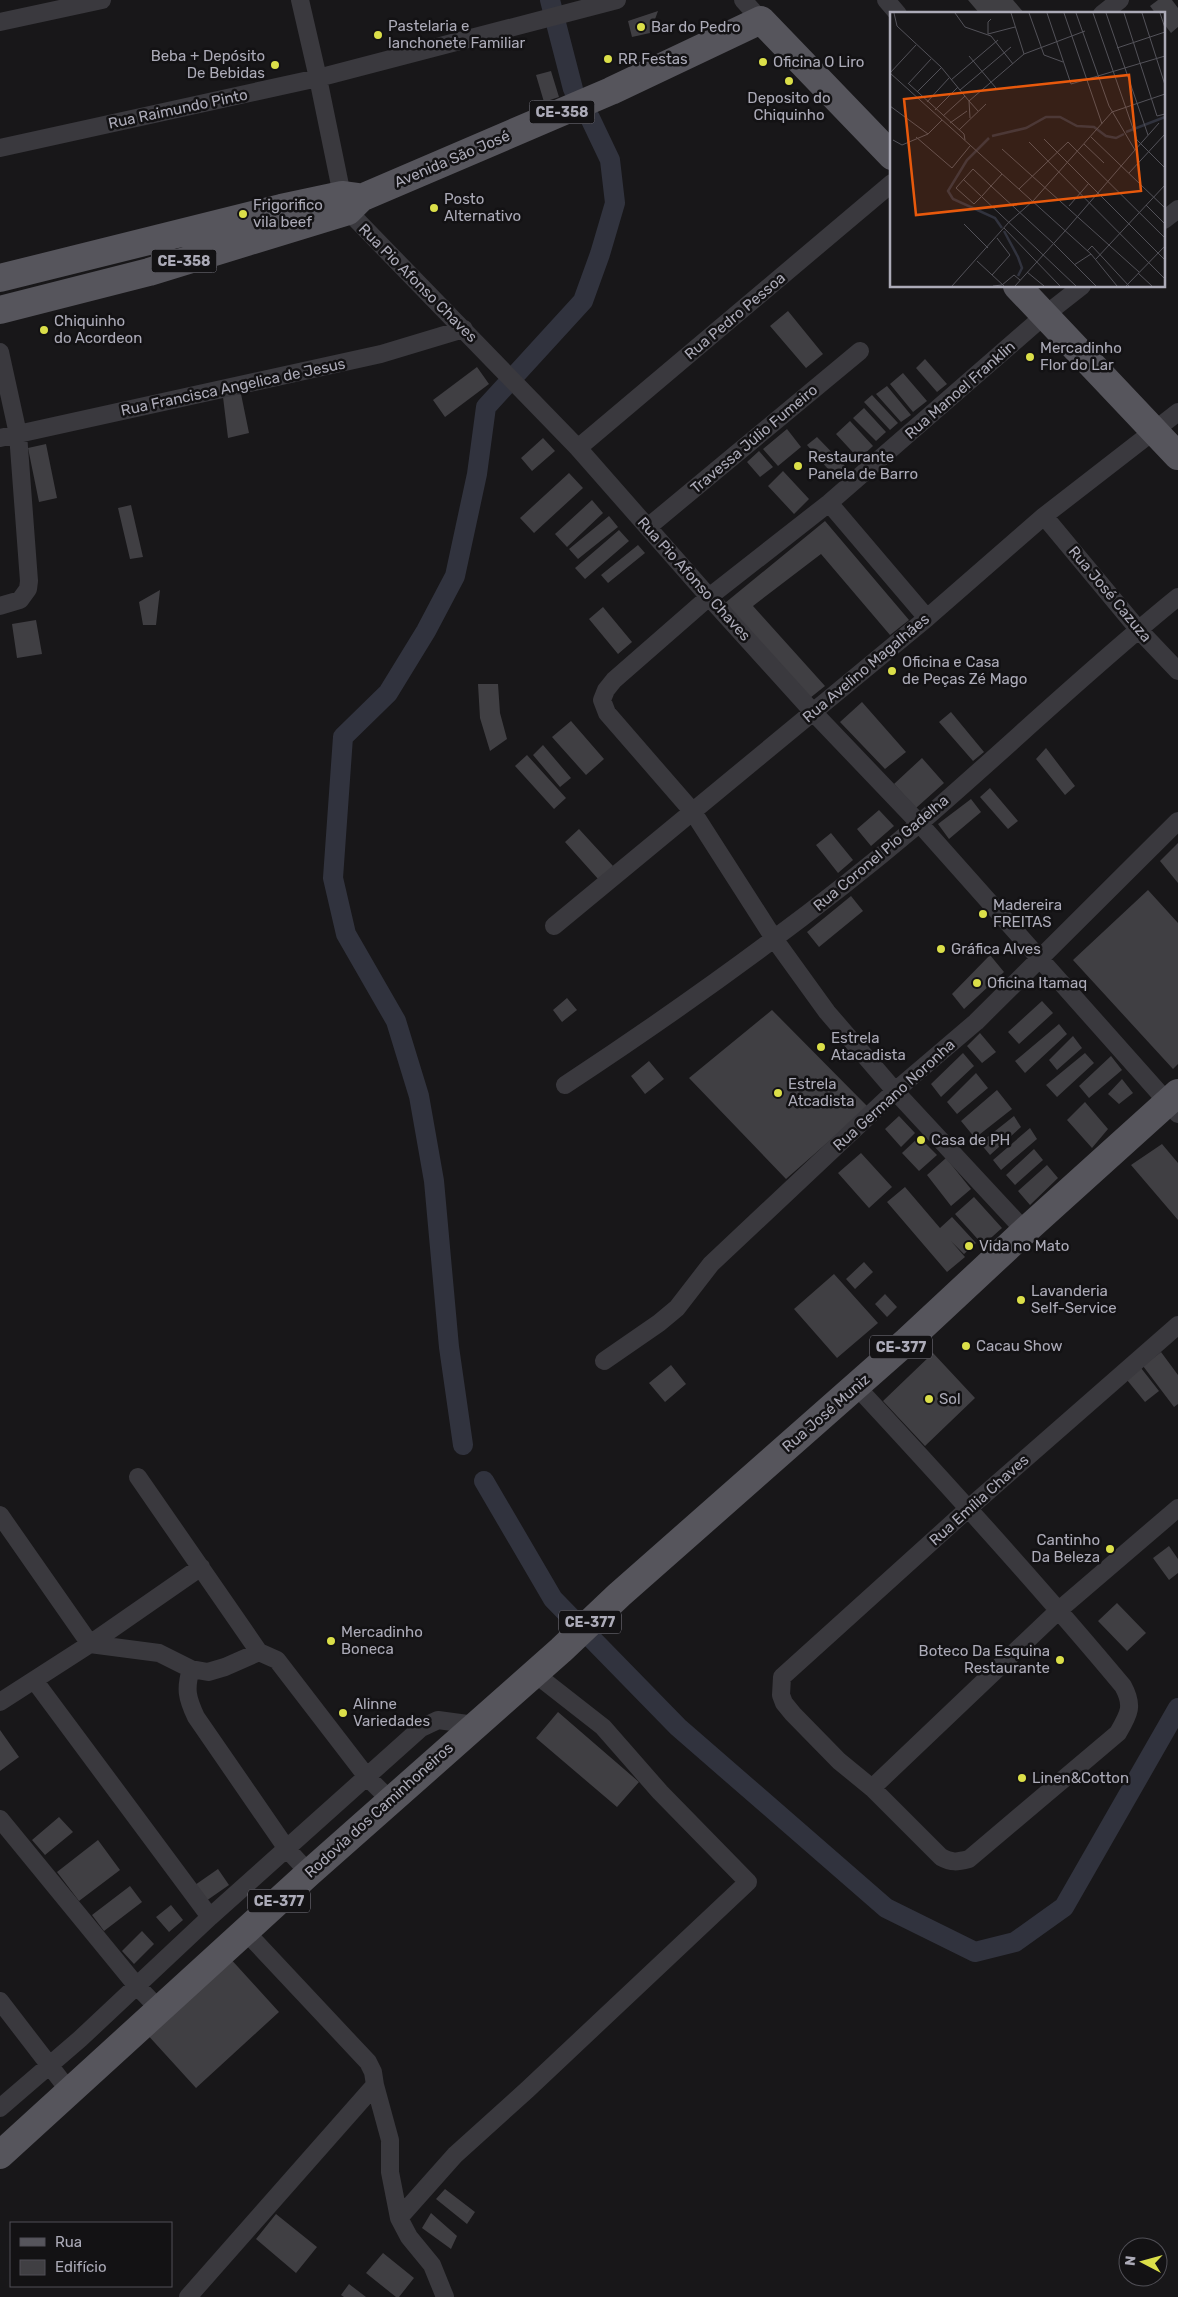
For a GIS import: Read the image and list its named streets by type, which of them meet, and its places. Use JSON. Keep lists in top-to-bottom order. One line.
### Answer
{"streets":{"main road":["CE-358","Avenida São José","CE-377","Rua José Muniz","Rodovia dos Caminhoneiros"],"street":["Rua Raimundo Pinto","Rua Pio Afonso Chaves","Rua Pedro Pessoa","Rua Francisca Angelica de Jesus","Rua Manoel Franklin","Travessa Júlio Fumeiro","Rua José Cazuza","Rua Avelino Magalhães","Rua Coronel Pio Gadelha","Rua Germano Noronha","Rua Emília Chaves"]},"crossings":[["Avenida São José","Rua Pio Afonso Chaves"],["Rua Pio Afonso Chaves","Rua Pedro Pessoa"],["Rua Pio Afonso Chaves","Rua Francisca Angelica de Jesus"],["Rua Pio Afonso Chaves","Rua Manoel Franklin"],["Rua Pio Afonso Chaves","Travessa Júlio Fumeiro"],["Rua Pio Afonso Chaves","Rua Avelino Magalhães"],["Rua Pio Afonso Chaves","Rua Coronel Pio Gadelha"],["Rua Pio Afonso Chaves","Rua Germano Noronha"],["Rua Pio Afonso Chaves","Rua José Muniz"],["Rua Manoel Franklin","Rua Avelino Magalhães"],["Rua José Cazuza","Rua Avelino Magalhães"],["Rua José Cazuza","Rua Coronel Pio Gadelha"],["Rua José Muniz","Rodovia dos Caminhoneiros"]],"places":["Bar do Pedro","Pastelaria e lanchonete Familiar","RR Festas","Oficina O Liro","Beba + Depósito De Bebidas","Deposito do Chiquinho","Posto Alternativo","Frigorifico vila beef","Chiquinho do Acordeon","Mercadinho Flor do Lar","Restaurante Panela de Barro","Oficina e Casa de Peças Zé Mago","Madereira FREITAS","Gráfica Alves","Oficina Itamaq","Estrela Atacadista","Estrela Atcadista","Casa de PH","Vida no Mato","Lavanderia Self-Service","Cacau Show","Sol","Cantinho Da Beleza","Mercadinho Boneca","Boteco Da Esquina Restaurante","Alinne Variedades","Linen&Cotton"],"legend":["Rua","Edifício"],"north":"left"}
